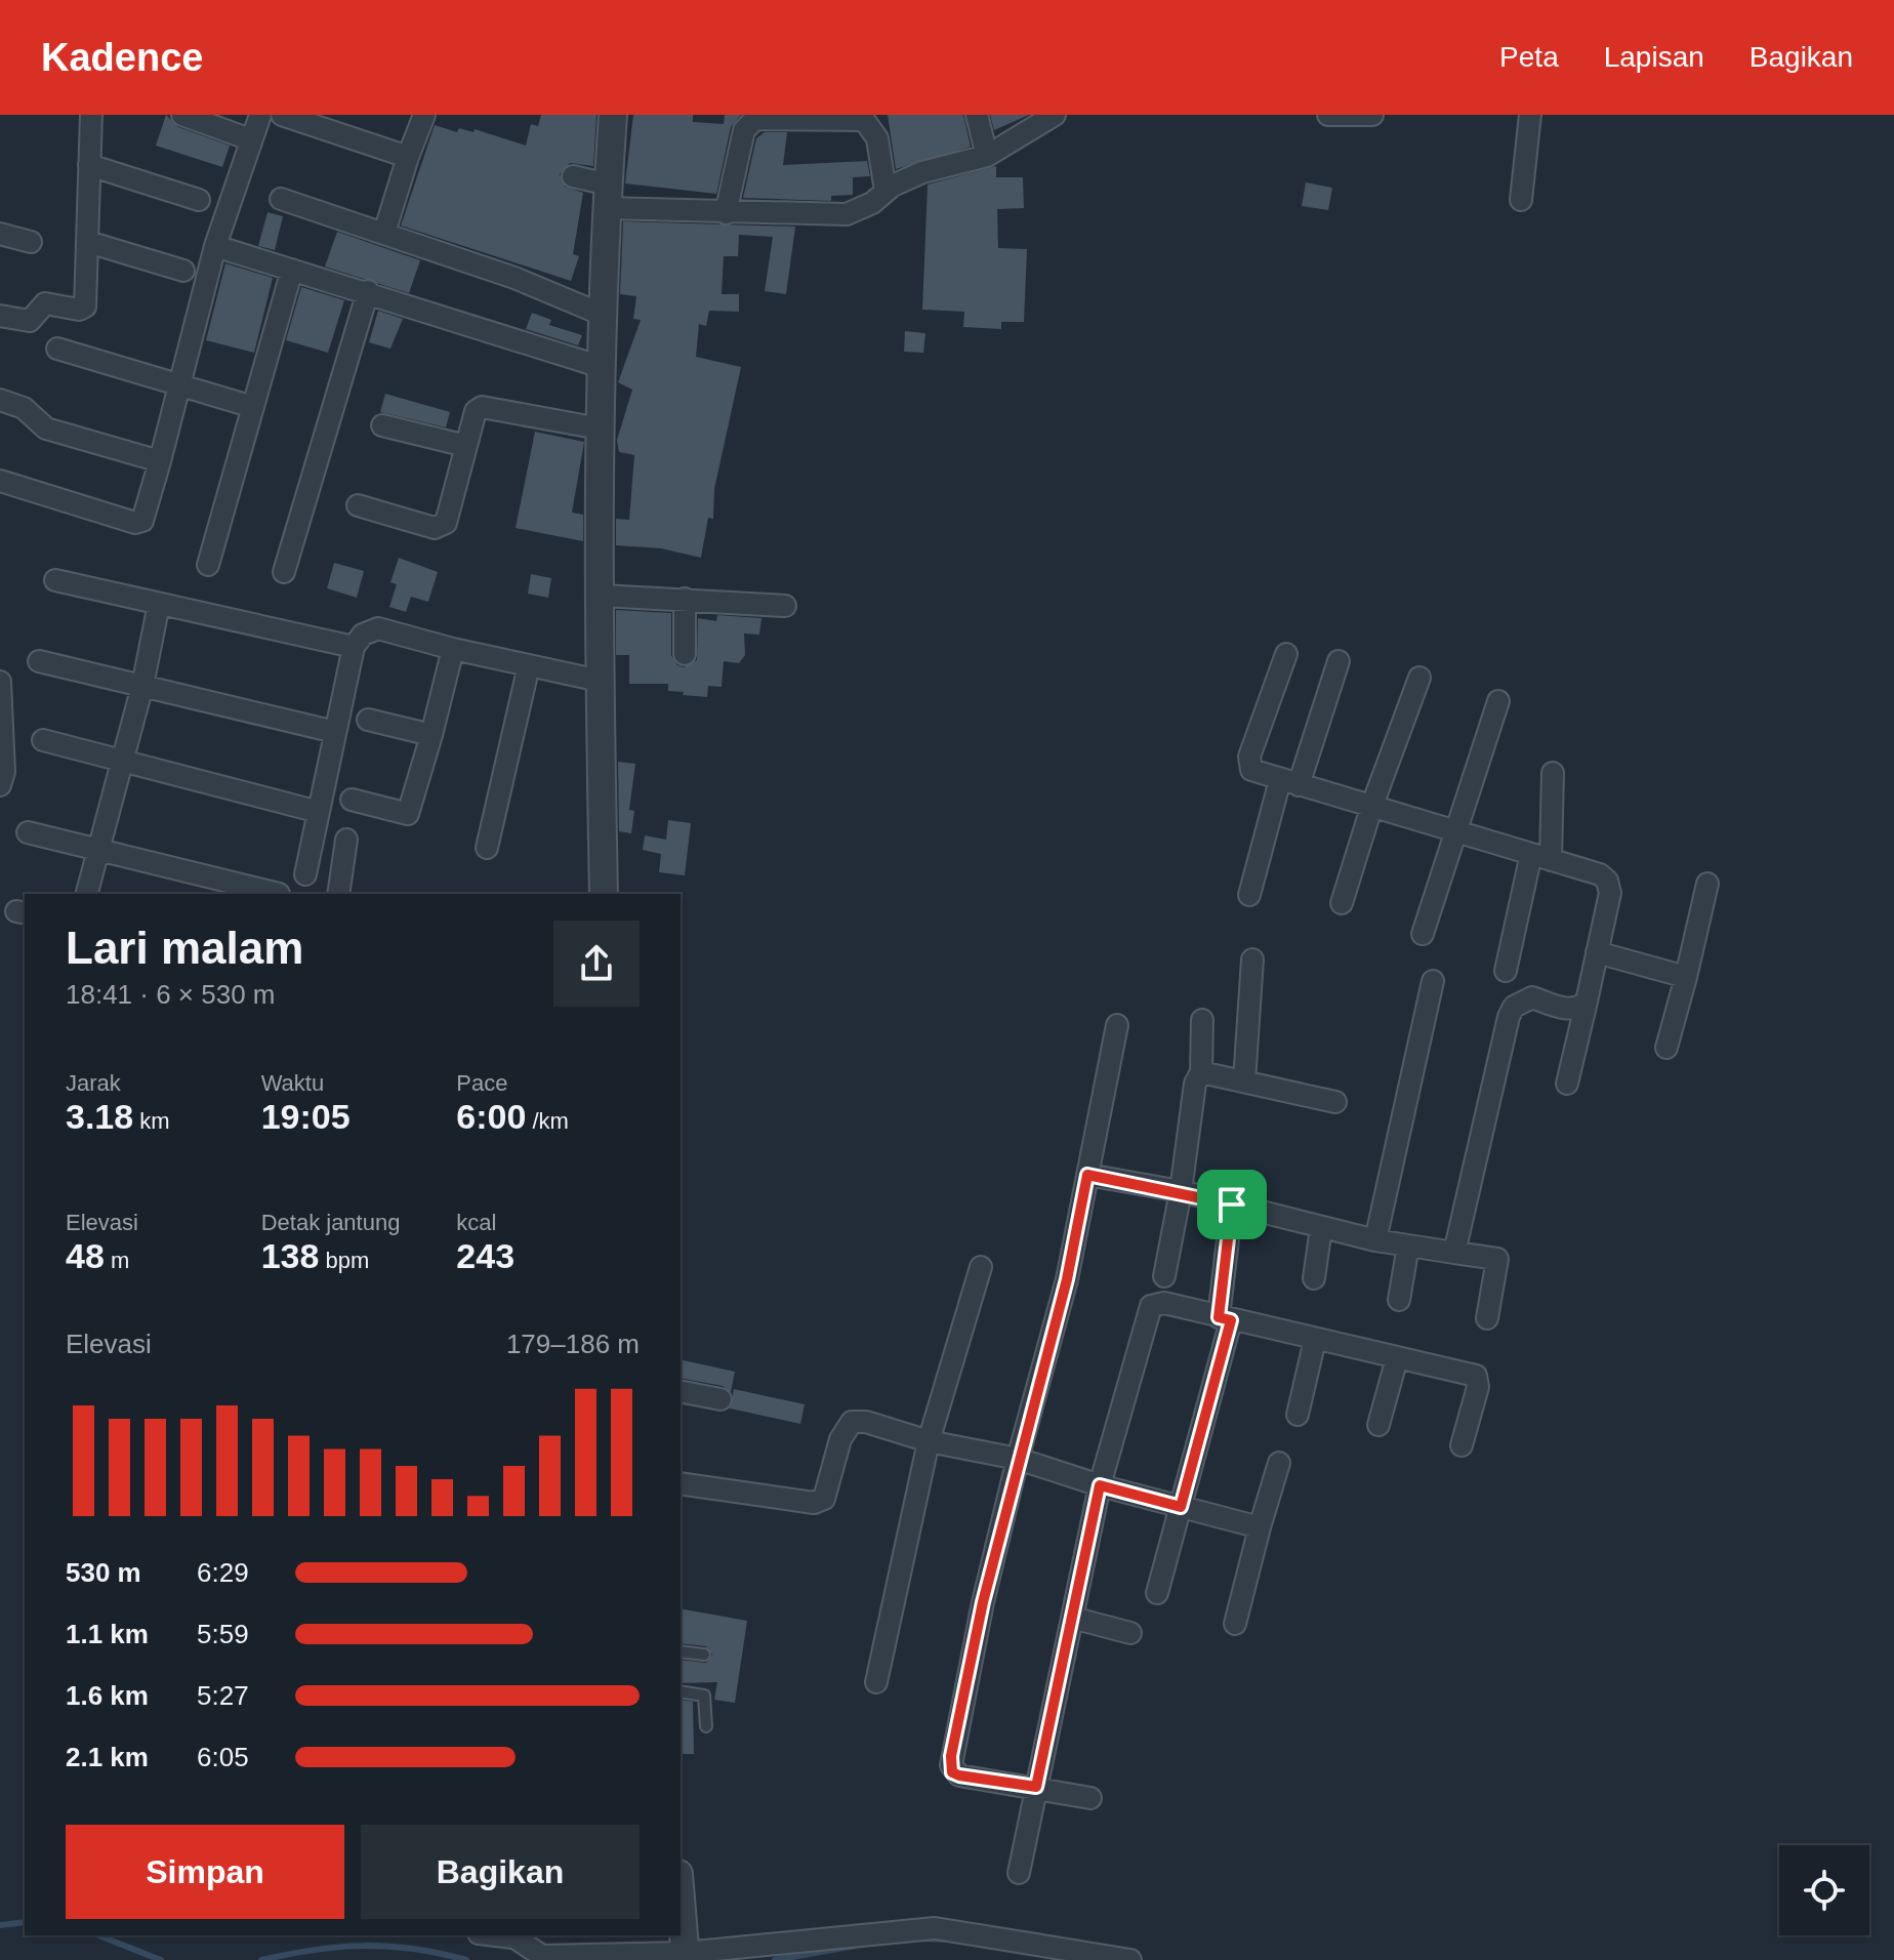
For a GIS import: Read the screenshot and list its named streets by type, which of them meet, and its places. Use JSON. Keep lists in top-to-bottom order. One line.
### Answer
{"page":{"header":"Kadence","nav":["Peta","Lapisan","Bagikan"],"heading":["Lari malam","18:41 · 6 × 530 m"],"stats":[["Jarak","3.18 km"],["Waktu","19:05"],["Pace","6:00 /km"],["Elevasi","48 m"],["Detak jantung","138 bpm"],["kcal","243"]],"chart":["Elevasi","179–186 m"],"list":[{"name":"530 m","note":"6:29"},{"name":"1.1 km","note":"5:59"},{"name":"1.6 km","note":"5:27"},{"name":"2.1 km","note":"6:05"}],"buttons":["Simpan","Bagikan"]}}
